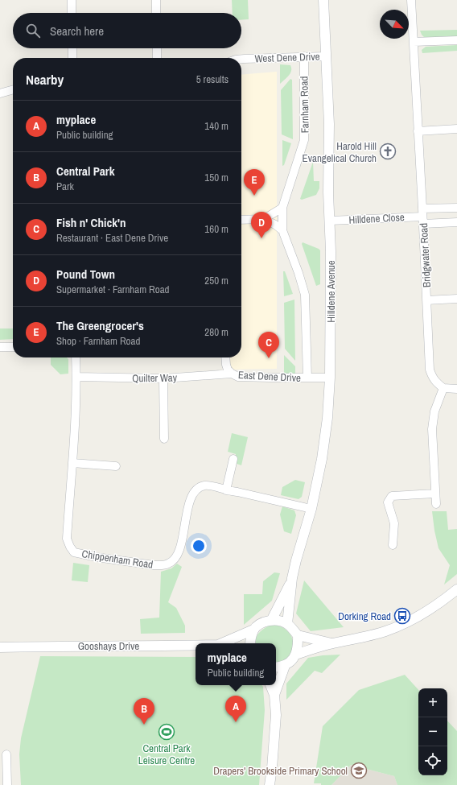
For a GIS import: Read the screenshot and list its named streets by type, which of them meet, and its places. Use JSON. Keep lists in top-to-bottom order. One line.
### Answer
{"streets":{"street":["West Dene Drive","Farnham Road","Hilldene Close","Bridgwater Road","Hilldene Avenue","East Dene Drive","Quilter Way","Chippenham Road","Gooshays Drive"]},"crossings":[["West Dene Drive","Farnham Road"],["West Dene Drive","Hilldene Avenue"],["Farnham Road","East Dene Drive"],["Hilldene Close","Bridgwater Road"],["Hilldene Close","Hilldene Avenue"],["Hilldene Avenue","East Dene Drive"],["Hilldene Avenue","Chippenham Road"],["Hilldene Avenue","Gooshays Drive"],["East Dene Drive","Quilter Way"],["Quilter Way","Chippenham Road"]],"places":{"church":["Harold Hill Evangelical Church"],"bus stop":["Dorking Road"],"sports":["Central Park Leisure Centre"],"school or university":["Drapers' Brookside Primary School"]},"north":"bottom right","page":{"search":"Search here","heading":["Nearby","5 results"],"list":[{"mark":"A","name":"myplace","note":"Public building","value":"140 m"},{"mark":"B","name":"Central Park","note":"Park","value":"150 m"},{"mark":"C","name":"Fish n' Chick'n","note":"Restaurant · East Dene Drive","value":"160 m"},{"mark":"D","name":"Pound Town","note":"Supermarket · Farnham Road","value":"250 m"},{"mark":"E","name":"The Greengrocer's","note":"Shop · Farnham Road","value":"280 m"}],"pins":["E","D","C","A","B"],"popup":["myplace","Public building"],"map_buttons":["+","−"]}}
